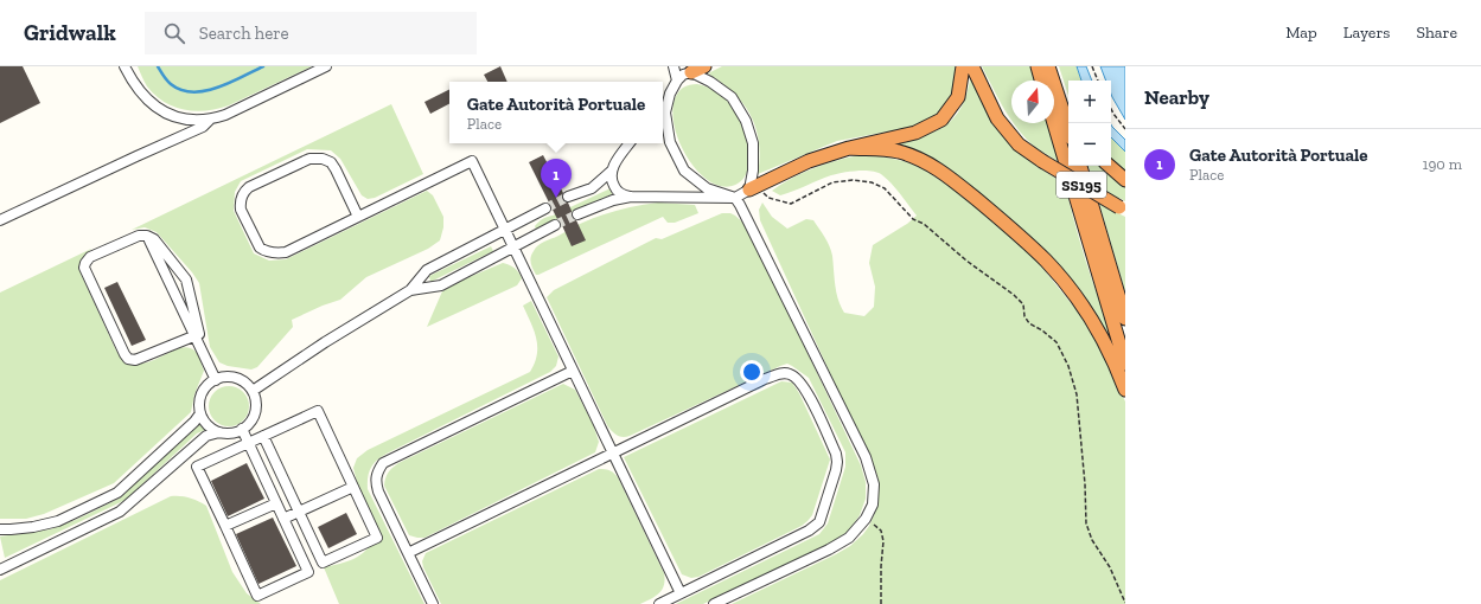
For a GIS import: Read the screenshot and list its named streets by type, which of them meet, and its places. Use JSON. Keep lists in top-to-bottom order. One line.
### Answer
{"streets":{"highway":["SS195"]},"north":"top","page":{"header":"Gridwalk","search":"Search here","nav":["Map","Layers","Share"],"heading":"Nearby","map_buttons":["+","−"],"popup":["Gate Autorità Portuale","Place"],"list":[{"mark":"1","name":"Gate Autorità Portuale","note":"Place","value":"190 m"}],"pins":"1"}}
